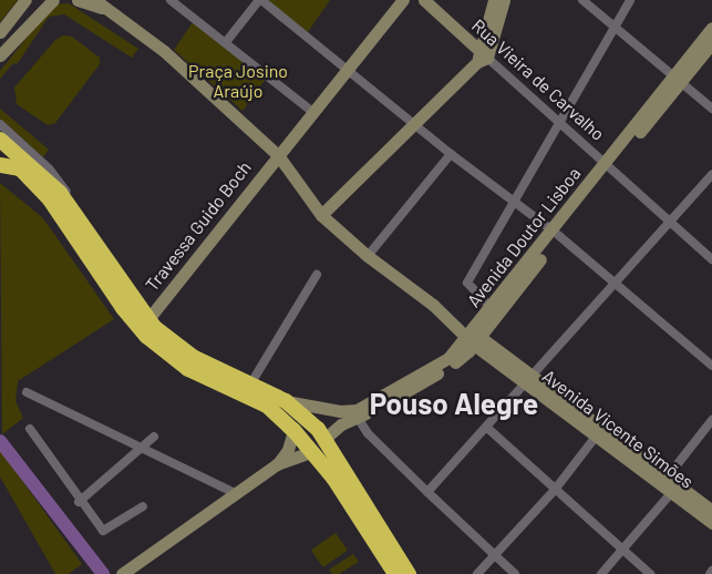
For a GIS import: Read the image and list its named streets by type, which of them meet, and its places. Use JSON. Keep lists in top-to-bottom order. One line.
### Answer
{"streets":{"main road":["Rua Vieira de Carvalho","Travessa Guido Boch","Avenida Doutor Lisboa","Avenida Vicente Simões"]},"crossings":[["Rua Vieira de Carvalho","Avenida Doutor Lisboa"],["Travessa Guido Boch","Avenida Vicente Simões"],["Avenida Doutor Lisboa","Avenida Vicente Simões"]],"districts":["Pouso Alegre"],"parks":["Praça Josino Araújo"]}
